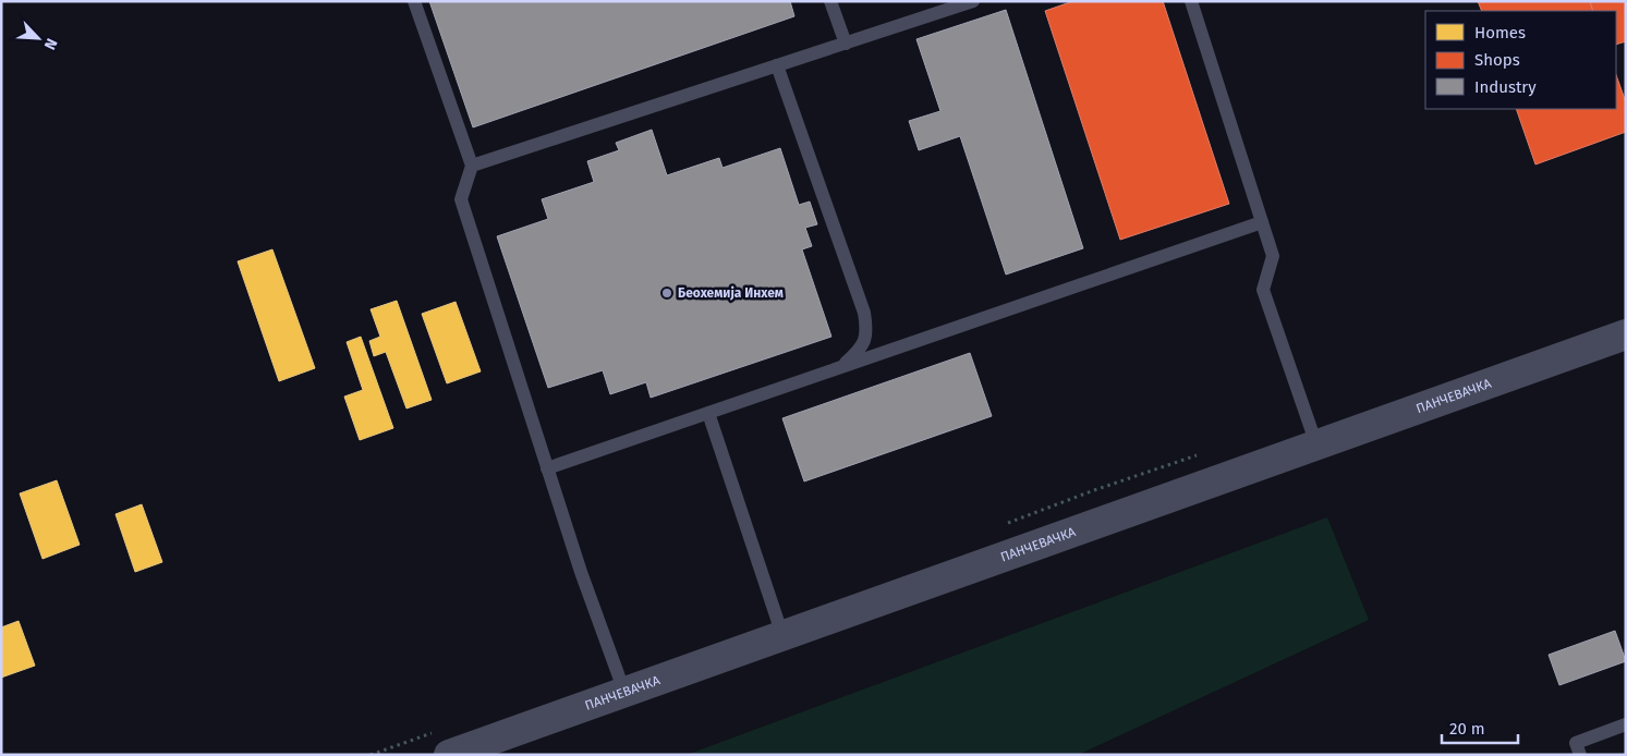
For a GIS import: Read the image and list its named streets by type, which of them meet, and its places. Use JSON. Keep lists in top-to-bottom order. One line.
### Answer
{"streets":{"street":["ПАНЧЕВАЧКА"]},"places":["Беохемија Инхем"],"legend":["Homes","Shops","Industry"],"scale_bar":"20 m","north":"bottom right"}
